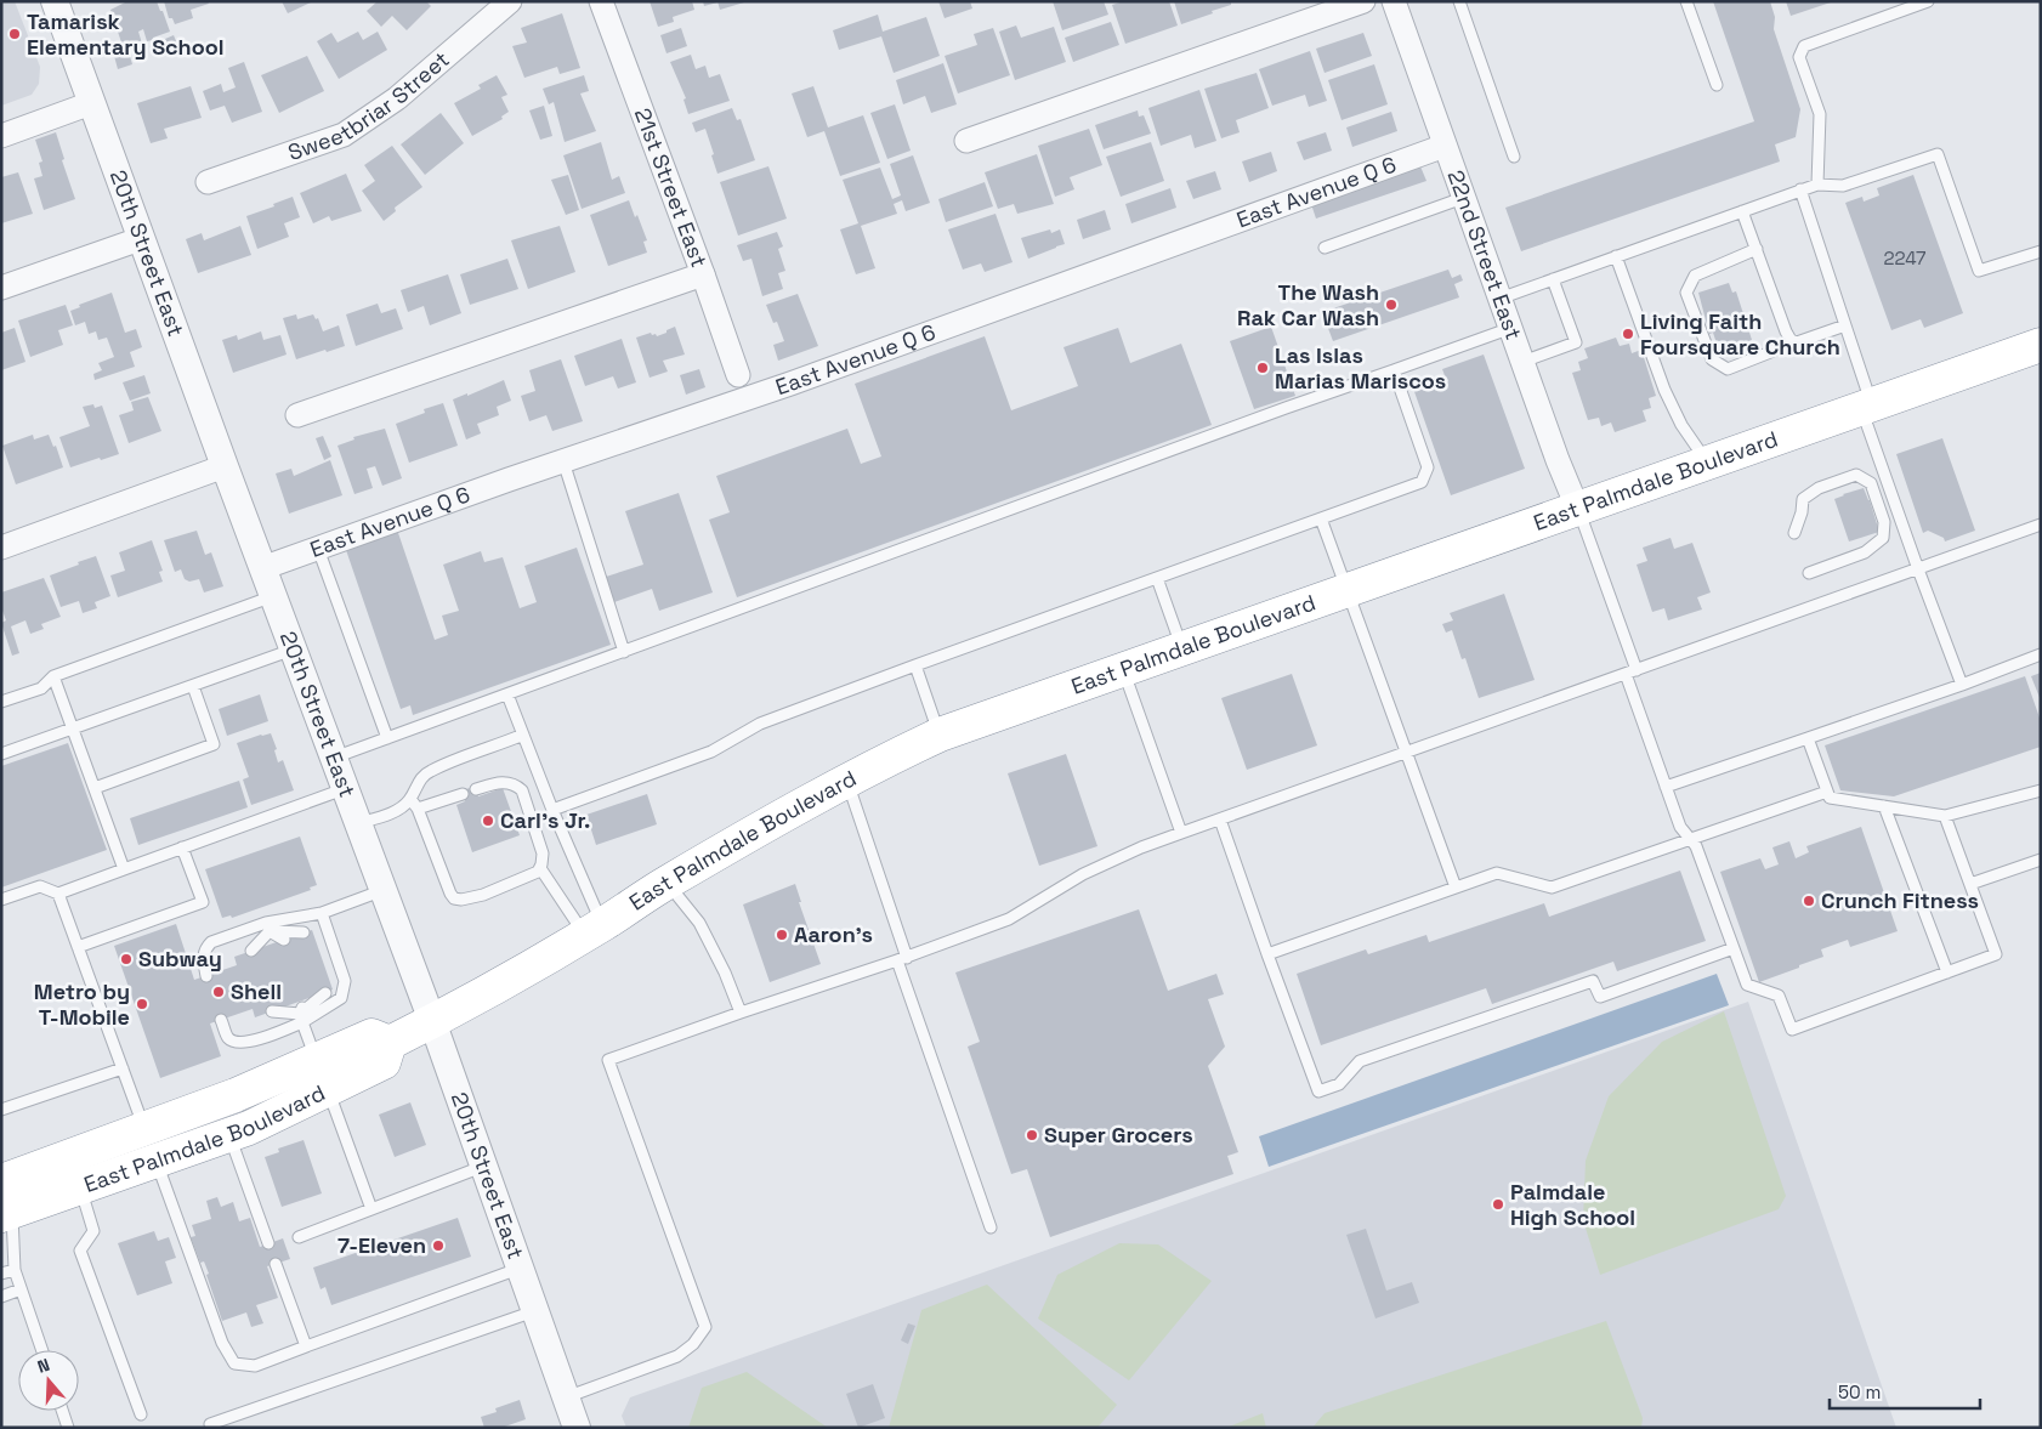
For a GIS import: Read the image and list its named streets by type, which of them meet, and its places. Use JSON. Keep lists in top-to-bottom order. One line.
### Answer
{"streets":{"highway":["East Palmdale Boulevard"],"street":["Sweetbriar Street","21st Street East","East Avenue Q 6","20th Street East","22nd Street East"]},"crossings":[["East Avenue Q 6","20th Street East"],["East Avenue Q 6","22nd Street East"],["20th Street East","East Palmdale Boulevard"],["22nd Street East","East Palmdale Boulevard"]],"places":["Tamarisk Elementary School","The Wash Rak Car Wash","Living Faith Foursquare Church","Las Islas Marias Mariscos","Carl's Jr.","Crunch Fitness","Aaron's","Subway","Shell","Metro by T-Mobile","Super Grocers","Palmdale High School","7-Eleven"],"house_numbers":["2247"],"scale_bar":"50 m","north":"top"}
